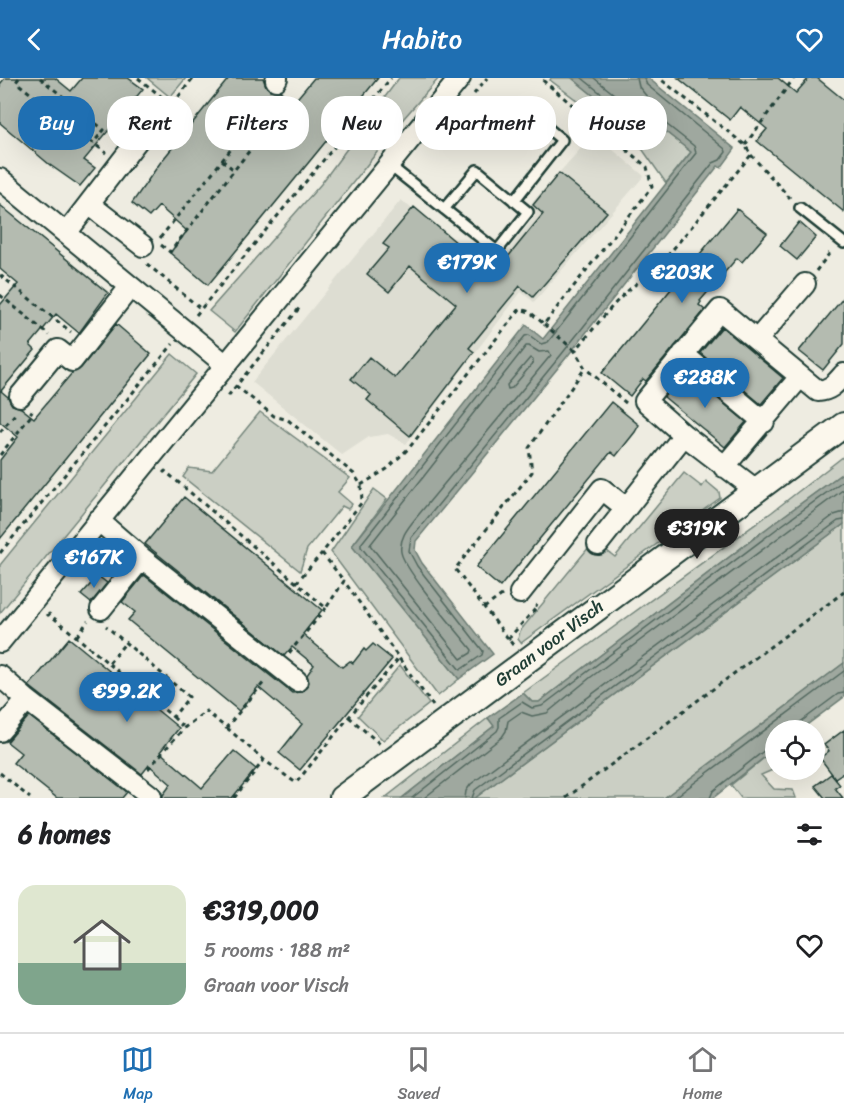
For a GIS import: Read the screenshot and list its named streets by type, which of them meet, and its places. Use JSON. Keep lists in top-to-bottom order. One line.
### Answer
{"streets":{"street":["Graan voor Visch"]},"page":{"header":"Habito","chip":["Buy","Rent","Filters","New","Apartment","House"],"price":["€179K","€203K","€288K","€319K","€167K","€99.2K"],"heading":"6 homes","list":[{"name":"€319,000","note":"5 rooms · 188 m² · Graan voor Visch"}],"tabs":["Map","Saved","Home"]}}
